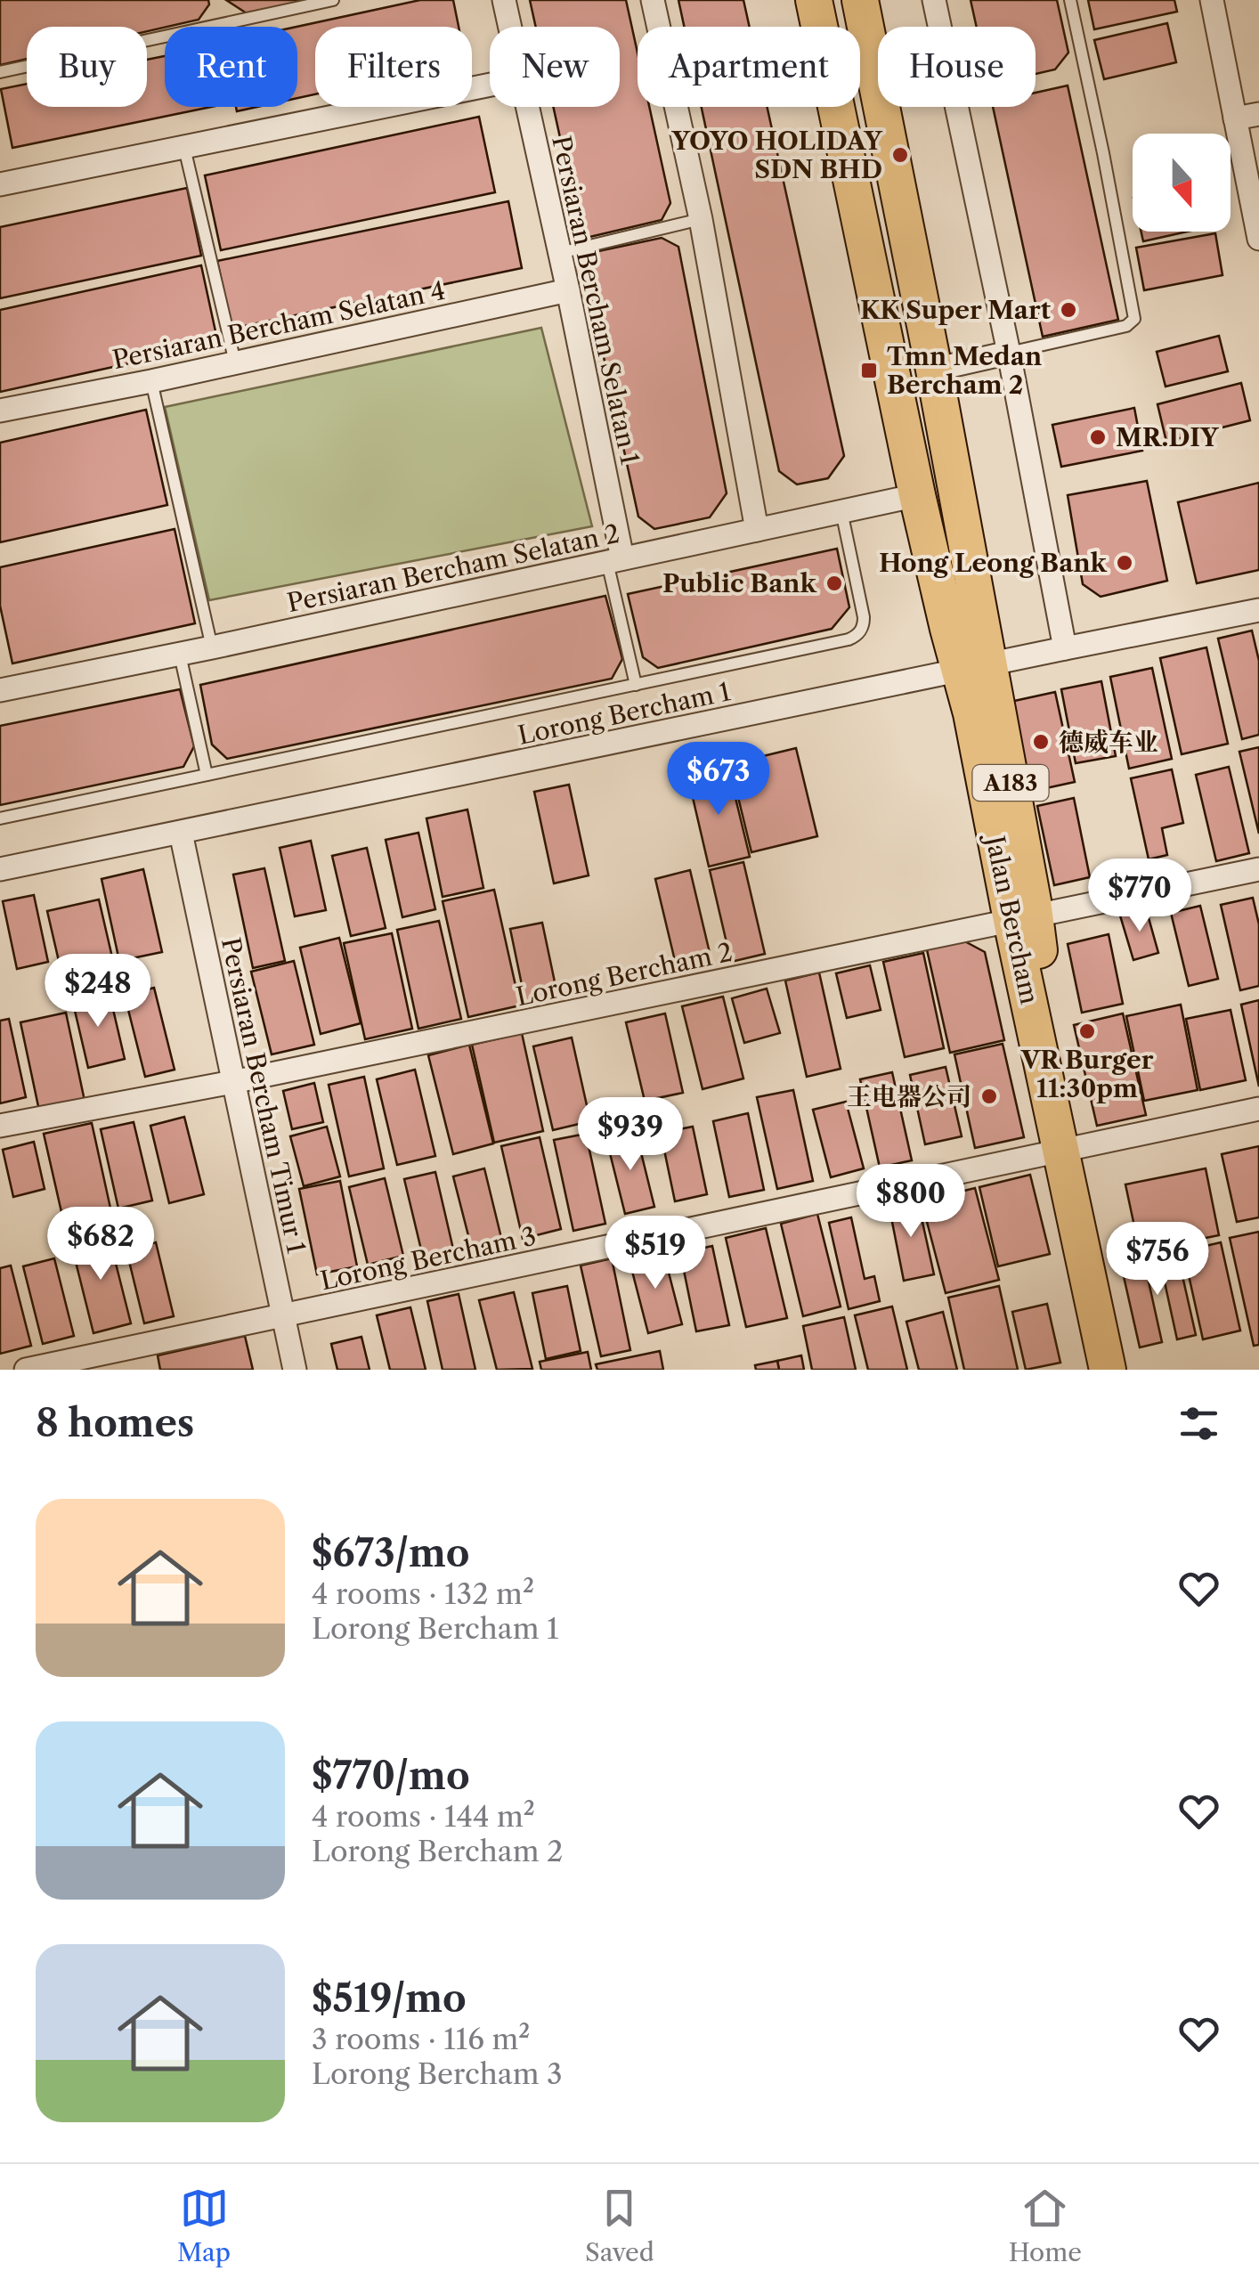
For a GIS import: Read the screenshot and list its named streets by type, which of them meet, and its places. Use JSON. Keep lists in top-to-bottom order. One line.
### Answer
{"streets":{"main road":["A183","Jalan Bercham"],"street":["Persiaran Bercham Selatan 1","Persiaran Bercham Selatan 4","Persiaran Bercham Selatan 2","Lorong Bercham 1","Lorong Bercham 2","Persiaran Bercham Timur 1","Lorong Bercham 3"]},"crossings":[["Persiaran Bercham Selatan 1","Persiaran Bercham Selatan 4"],["Persiaran Bercham Selatan 1","Persiaran Bercham Selatan 2"],["Persiaran Bercham Selatan 2","Jalan Bercham"],["Lorong Bercham 1","Jalan Bercham"],["Lorong Bercham 1","Persiaran Bercham Timur 1"],["Jalan Bercham","Lorong Bercham 2"],["Jalan Bercham","Lorong Bercham 3"],["Lorong Bercham 2","Persiaran Bercham Timur 1"],["Persiaran Bercham Timur 1","Lorong Bercham 3"]],"places":{"other":["YOYO HOLIDAY SDN BHD","KK Super Mart","MR.DIY","Hong Leong Bank","Public Bank","德威车业","VR Burger 11:30pm","王电器公司"],"transit":["Tmn Medan Bercham 2"]},"north":"bottom","page":{"chip":["Buy","Rent","Filters","New","Apartment","House"],"price":["$673","$770","$248","$939","$800","$682","$519","$756"],"heading":"8 homes","list":[{"name":"$673/mo","note":"4 rooms · 132 m² · Lorong Bercham 1"},{"name":"$770/mo","note":"4 rooms · 144 m² · Lorong Bercham 2"},{"name":"$519/mo","note":"3 rooms · 116 m² · Lorong Bercham 3"}],"tabs":["Map","Saved","Home"]}}
